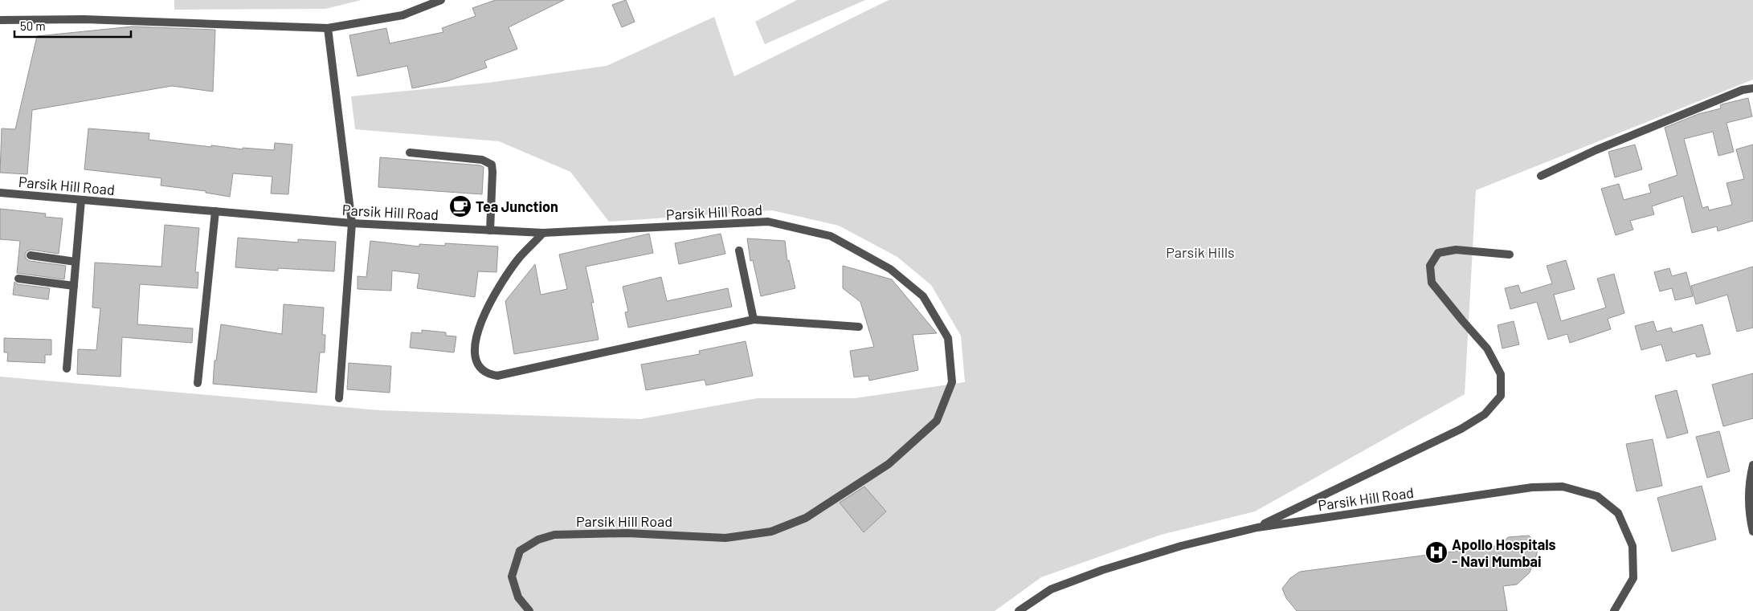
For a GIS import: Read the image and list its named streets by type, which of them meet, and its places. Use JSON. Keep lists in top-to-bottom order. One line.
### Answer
{"streets":{"street":["Parsik Hill Road"]},"parks":["Parsik Hills"],"places":{"cafe":["Tea Junction"],"hospital":["Apollo Hospitals - Navi Mumbai"]},"scale_bar":"50 m"}
